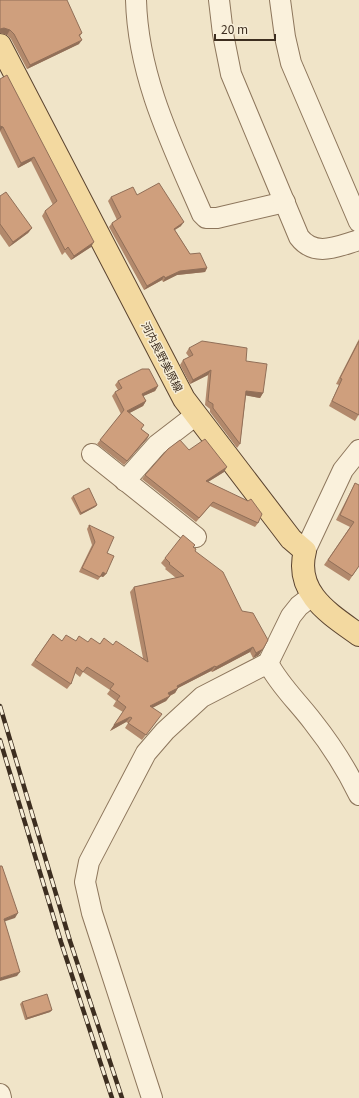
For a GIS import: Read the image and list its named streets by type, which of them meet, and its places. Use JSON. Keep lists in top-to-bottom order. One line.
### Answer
{"streets":{"main road":["河内長野美原線"]},"scale_bar":"20 m"}
